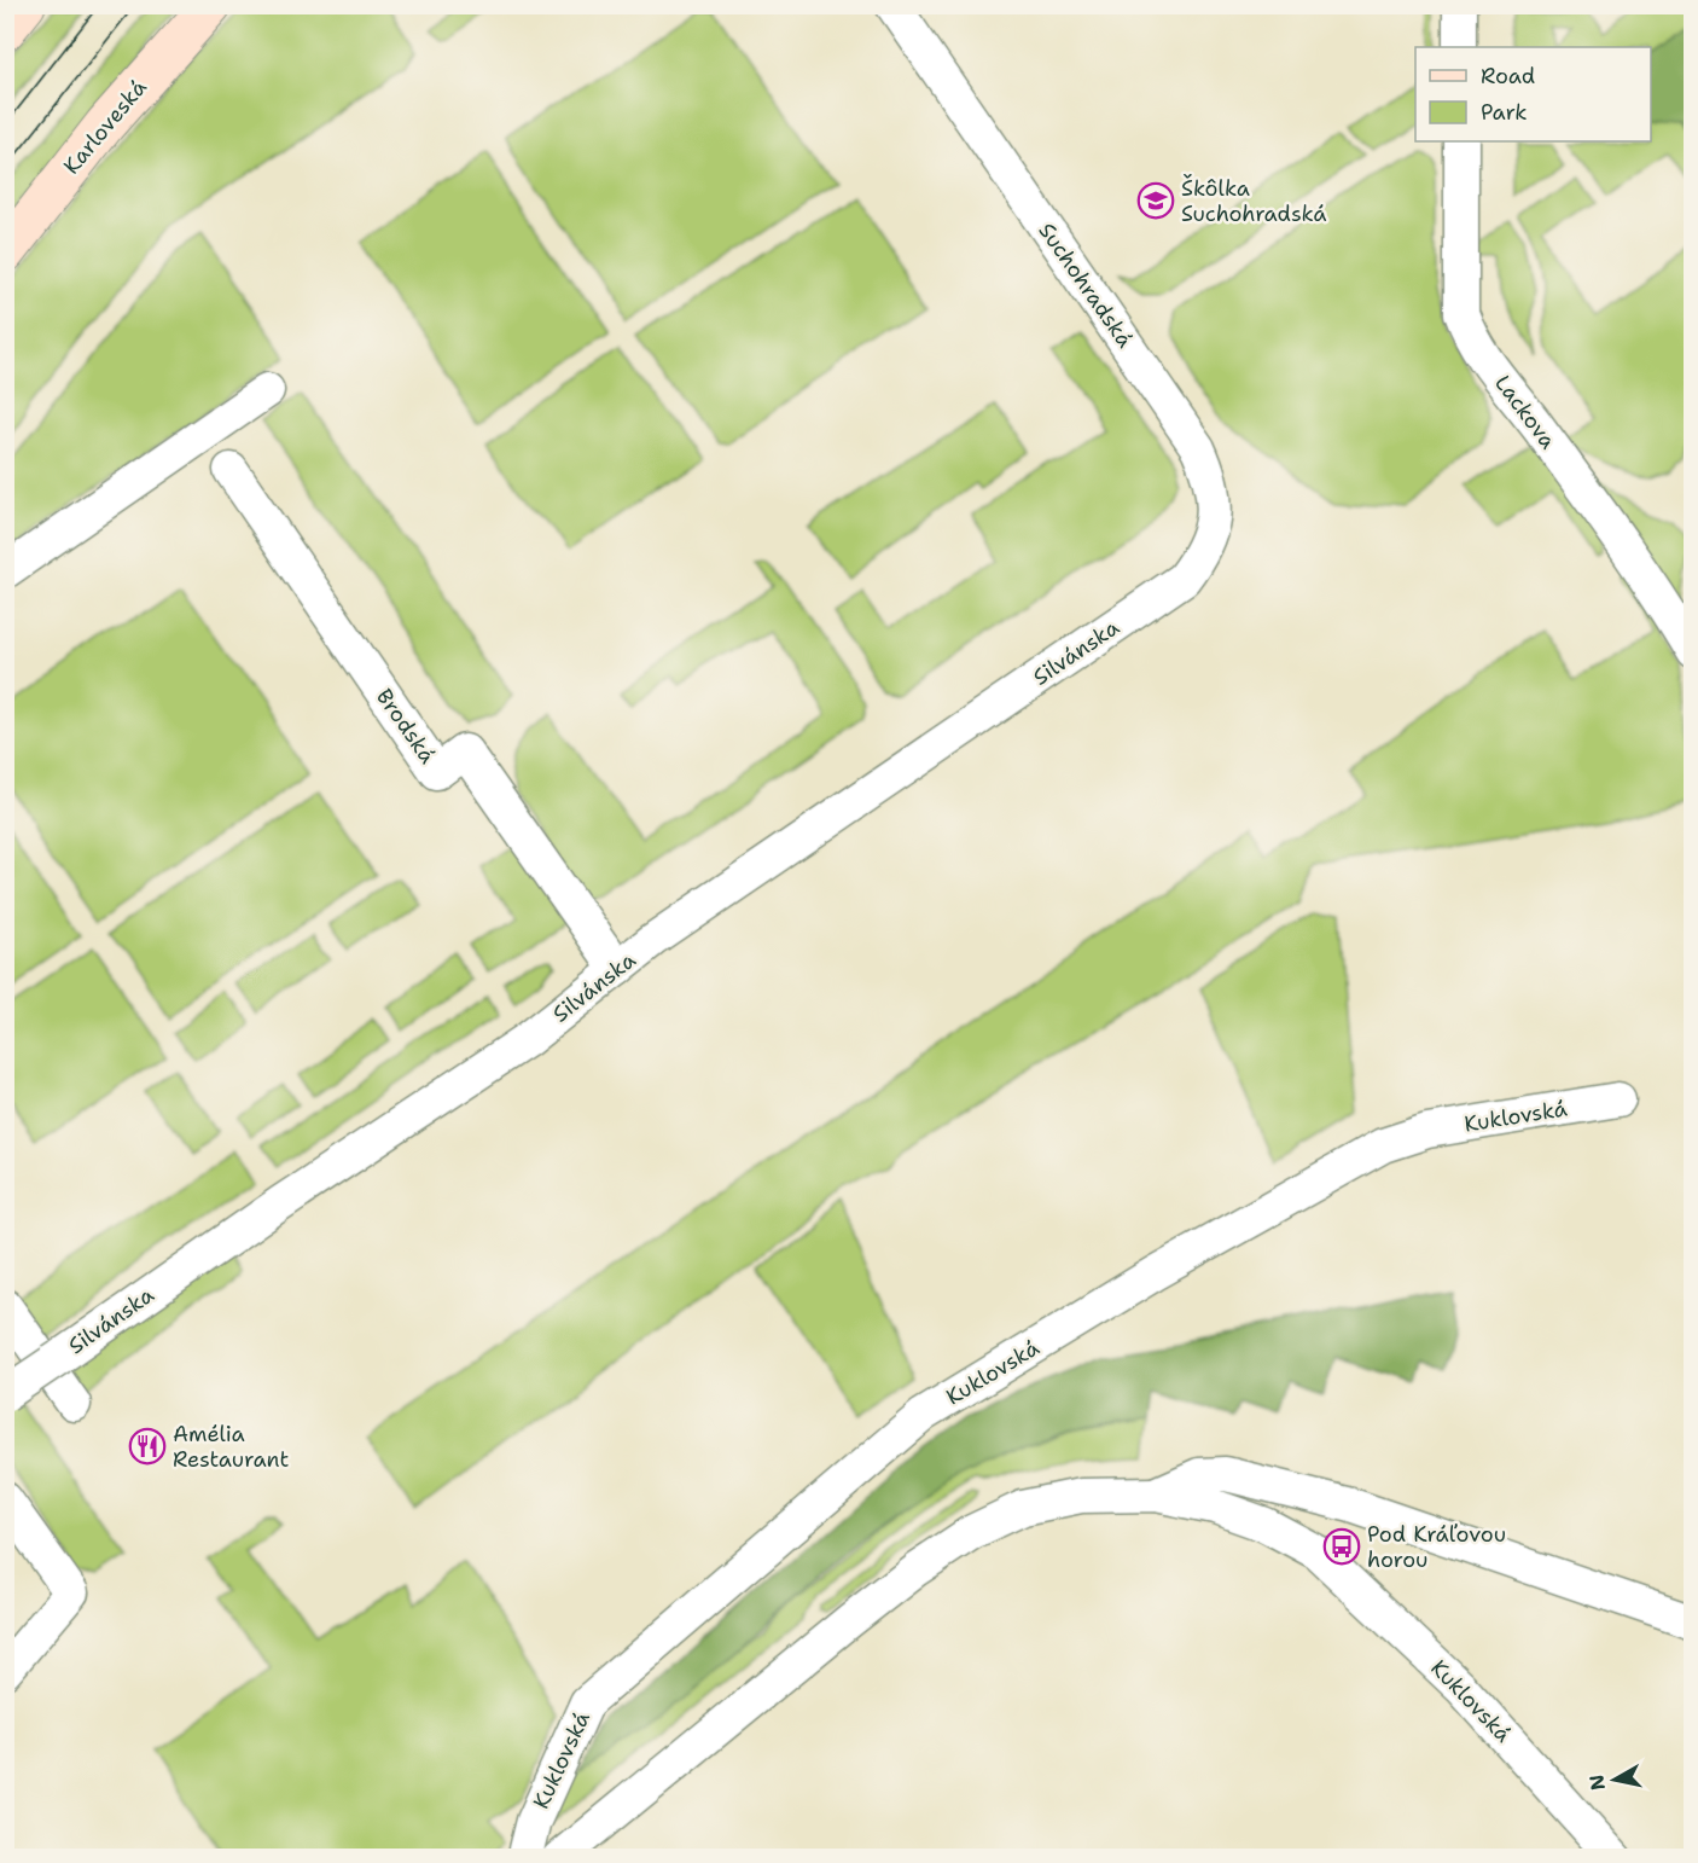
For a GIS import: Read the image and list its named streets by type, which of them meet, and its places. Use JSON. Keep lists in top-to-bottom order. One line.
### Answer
{"streets":{"main road":["Karloveská"],"street":["Suchohradská","Lackova","Silvánska","Brodská","Kuklovská"]},"crossings":[["Suchohradská","Silvánska"],["Silvánska","Brodská"]],"places":{"school or university":["Škôlka Suchohradská"],"restaurant":["Amélia Restaurant"],"bus stop":["Pod Kráľovou horou"]},"legend":["Road","Park"],"north":"left"}
